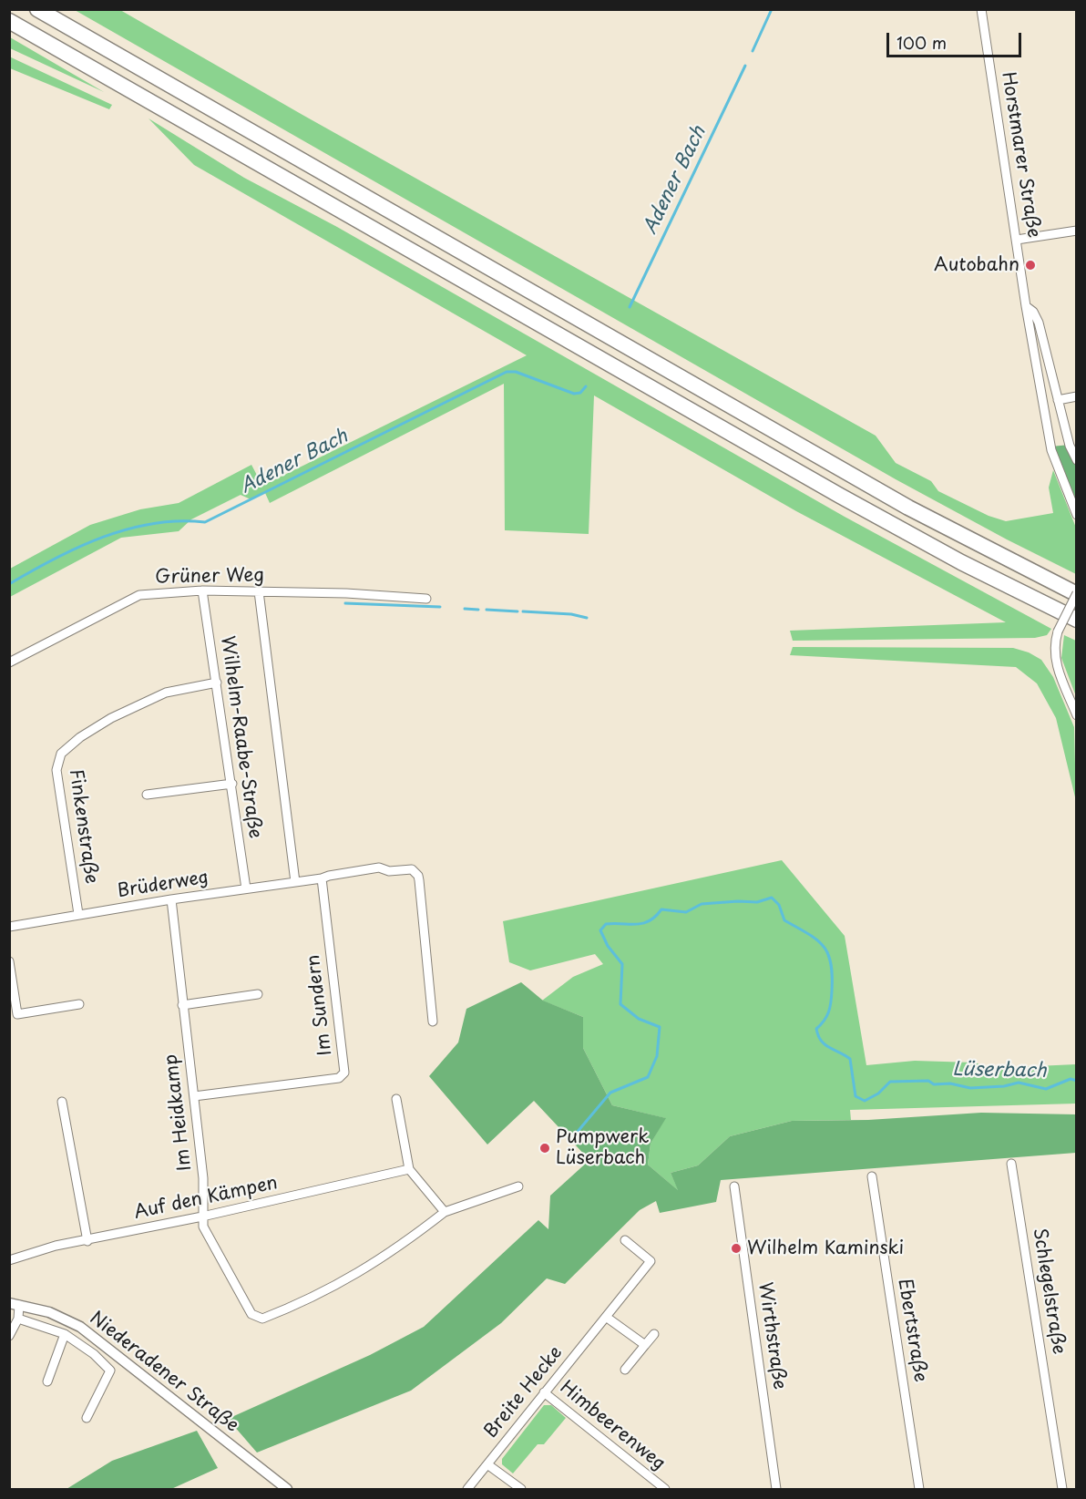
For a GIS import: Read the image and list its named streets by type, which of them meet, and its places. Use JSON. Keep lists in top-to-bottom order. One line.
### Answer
{"streets":{"street":["Horstmarer Straße","Grüner Weg","Wilhelm-Raabe-Straße","Finkenstraße","Brüderweg","Im Sundern","Im Heidkamp","Auf den Kämpen","Schlegelstraße","Ebertstraße","Wirthstraße","Niederadener Straße","Breite Hecke","Himbeerenweg"]},"crossings":[["Grüner Weg","Wilhelm-Raabe-Straße"],["Wilhelm-Raabe-Straße","Finkenstraße"],["Wilhelm-Raabe-Straße","Brüderweg"],["Finkenstraße","Brüderweg"],["Brüderweg","Im Sundern"],["Brüderweg","Im Heidkamp"],["Im Sundern","Im Heidkamp"],["Im Heidkamp","Auf den Kämpen"],["Breite Hecke","Himbeerenweg"]],"water":["Adener Bach","Lüserbach"],"places":["Autobahn","Pumpwerk Lüserbach","Wilhelm Kaminski"],"scale_bar":"100 m"}
